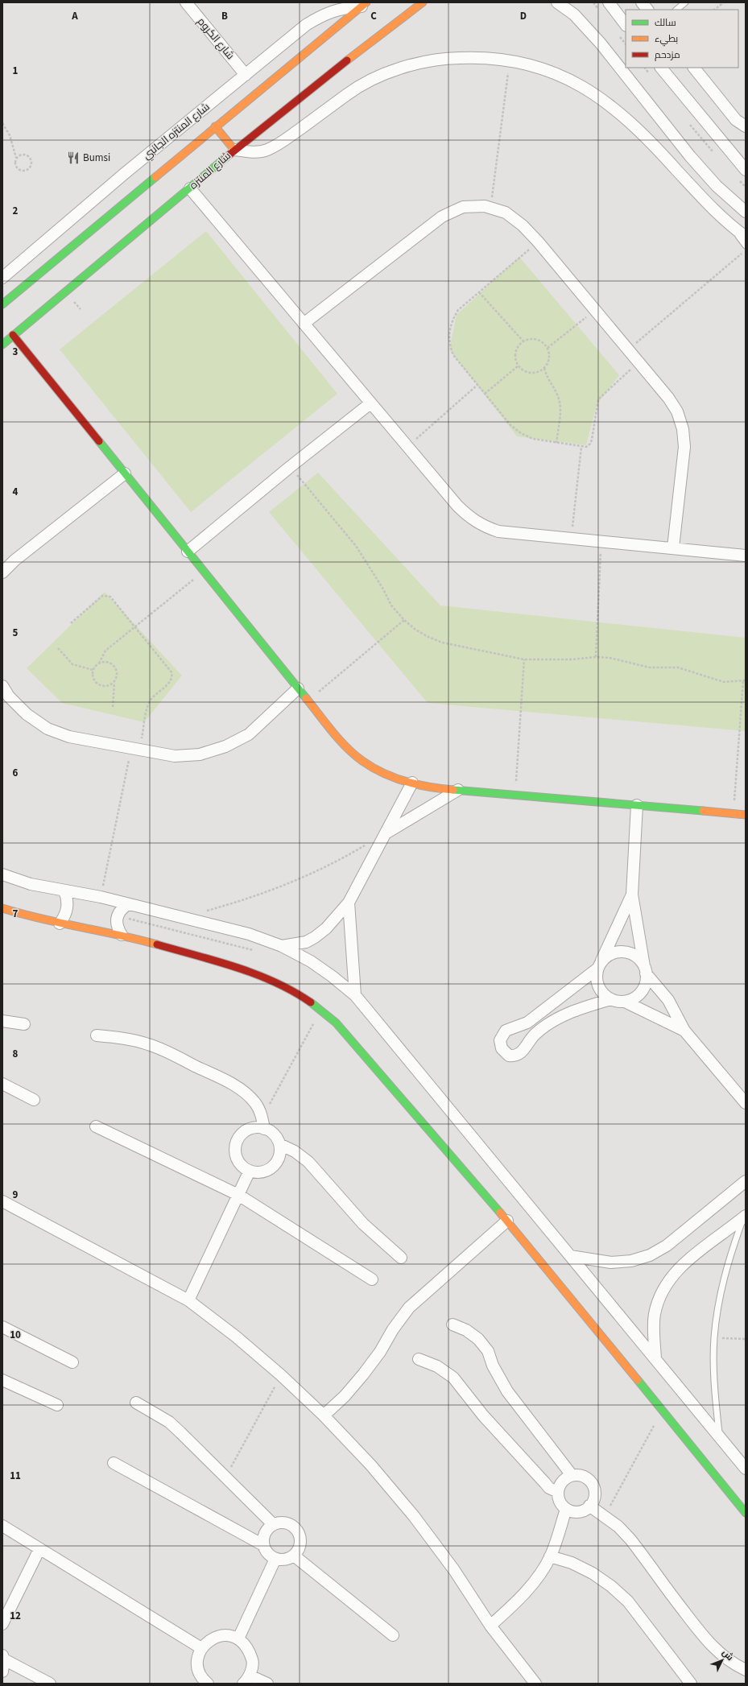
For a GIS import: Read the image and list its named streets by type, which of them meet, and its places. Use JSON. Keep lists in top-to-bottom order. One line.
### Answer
{"streets":{"street":["شارع الكروم","شارع المنتزه الجانبي","شارع المنتزه"]},"crossings":[["شارع الكروم","شارع المنتزه الجانبي"]],"places":{"restaurant":["Bumsi"]},"legend":["سالك","بطيء","مزدحم"],"north":"top right","grid":{"columns":["A","B","C","D"],"rows":["1","2","3","4","5","6","7","8","9","10","11","12"]}}
